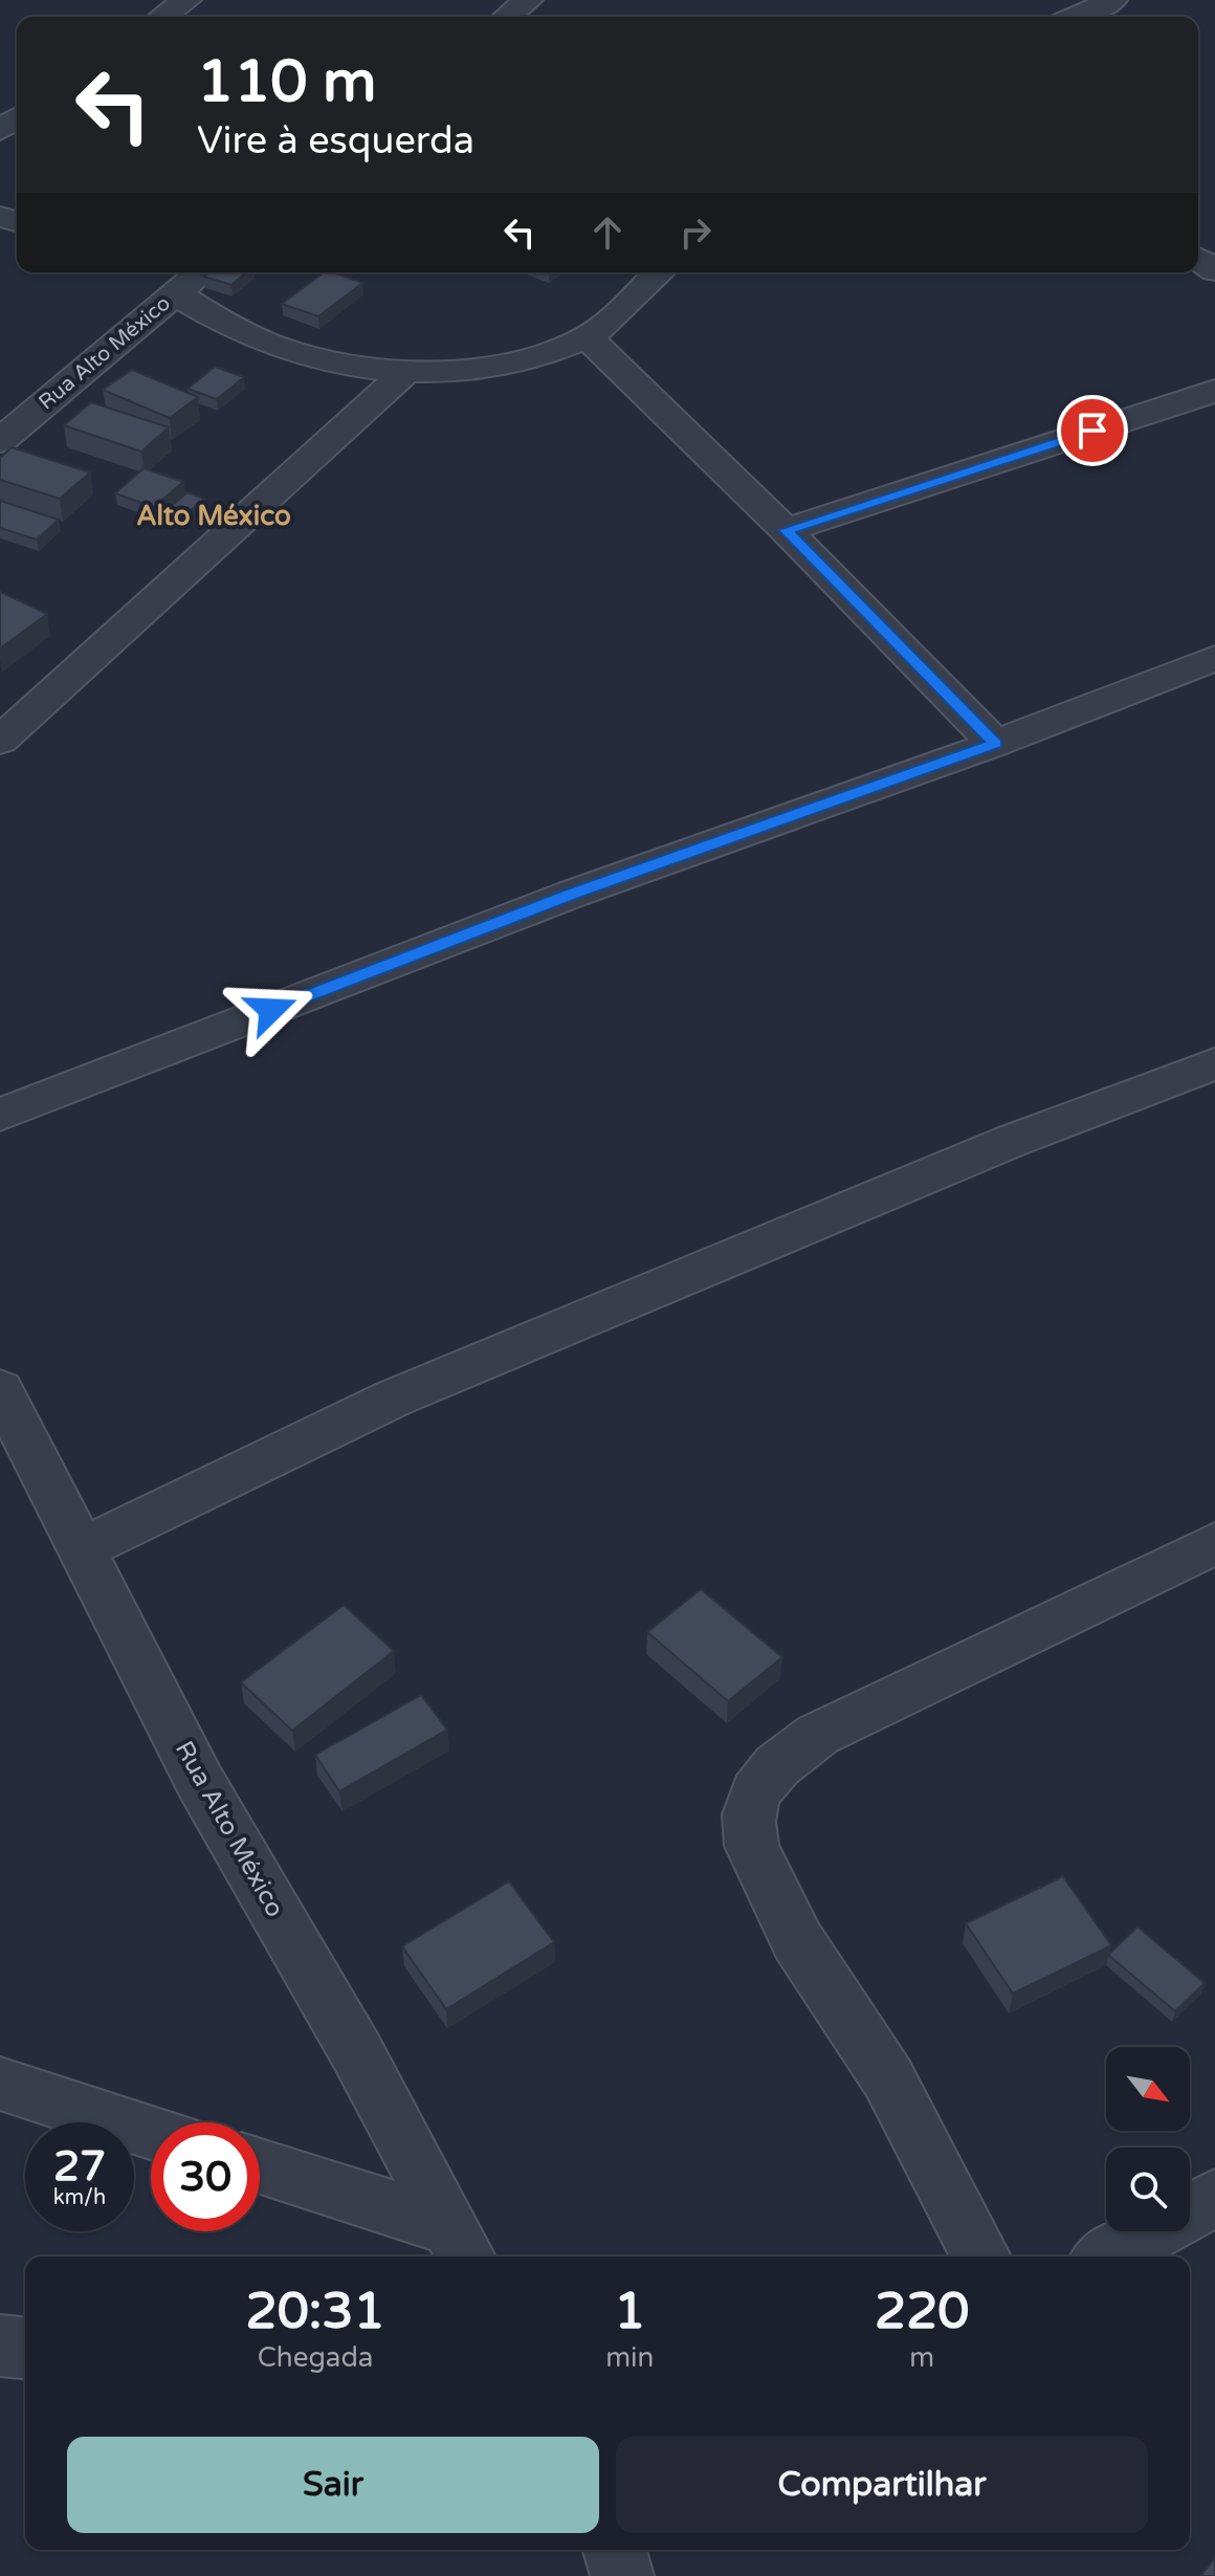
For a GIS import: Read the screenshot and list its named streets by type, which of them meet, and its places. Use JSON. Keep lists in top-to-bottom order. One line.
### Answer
{"streets":{"street":["Rua Alto México"]},"districts":["Alto México"],"north":"bottom right","page":{"turn":["110 m","Vire à esquerda"],"speed":"27 km/h","limit":"30","eta":["20:31","Chegada","1","min","220","m"],"buttons":["Sair","Compartilhar"]}}
